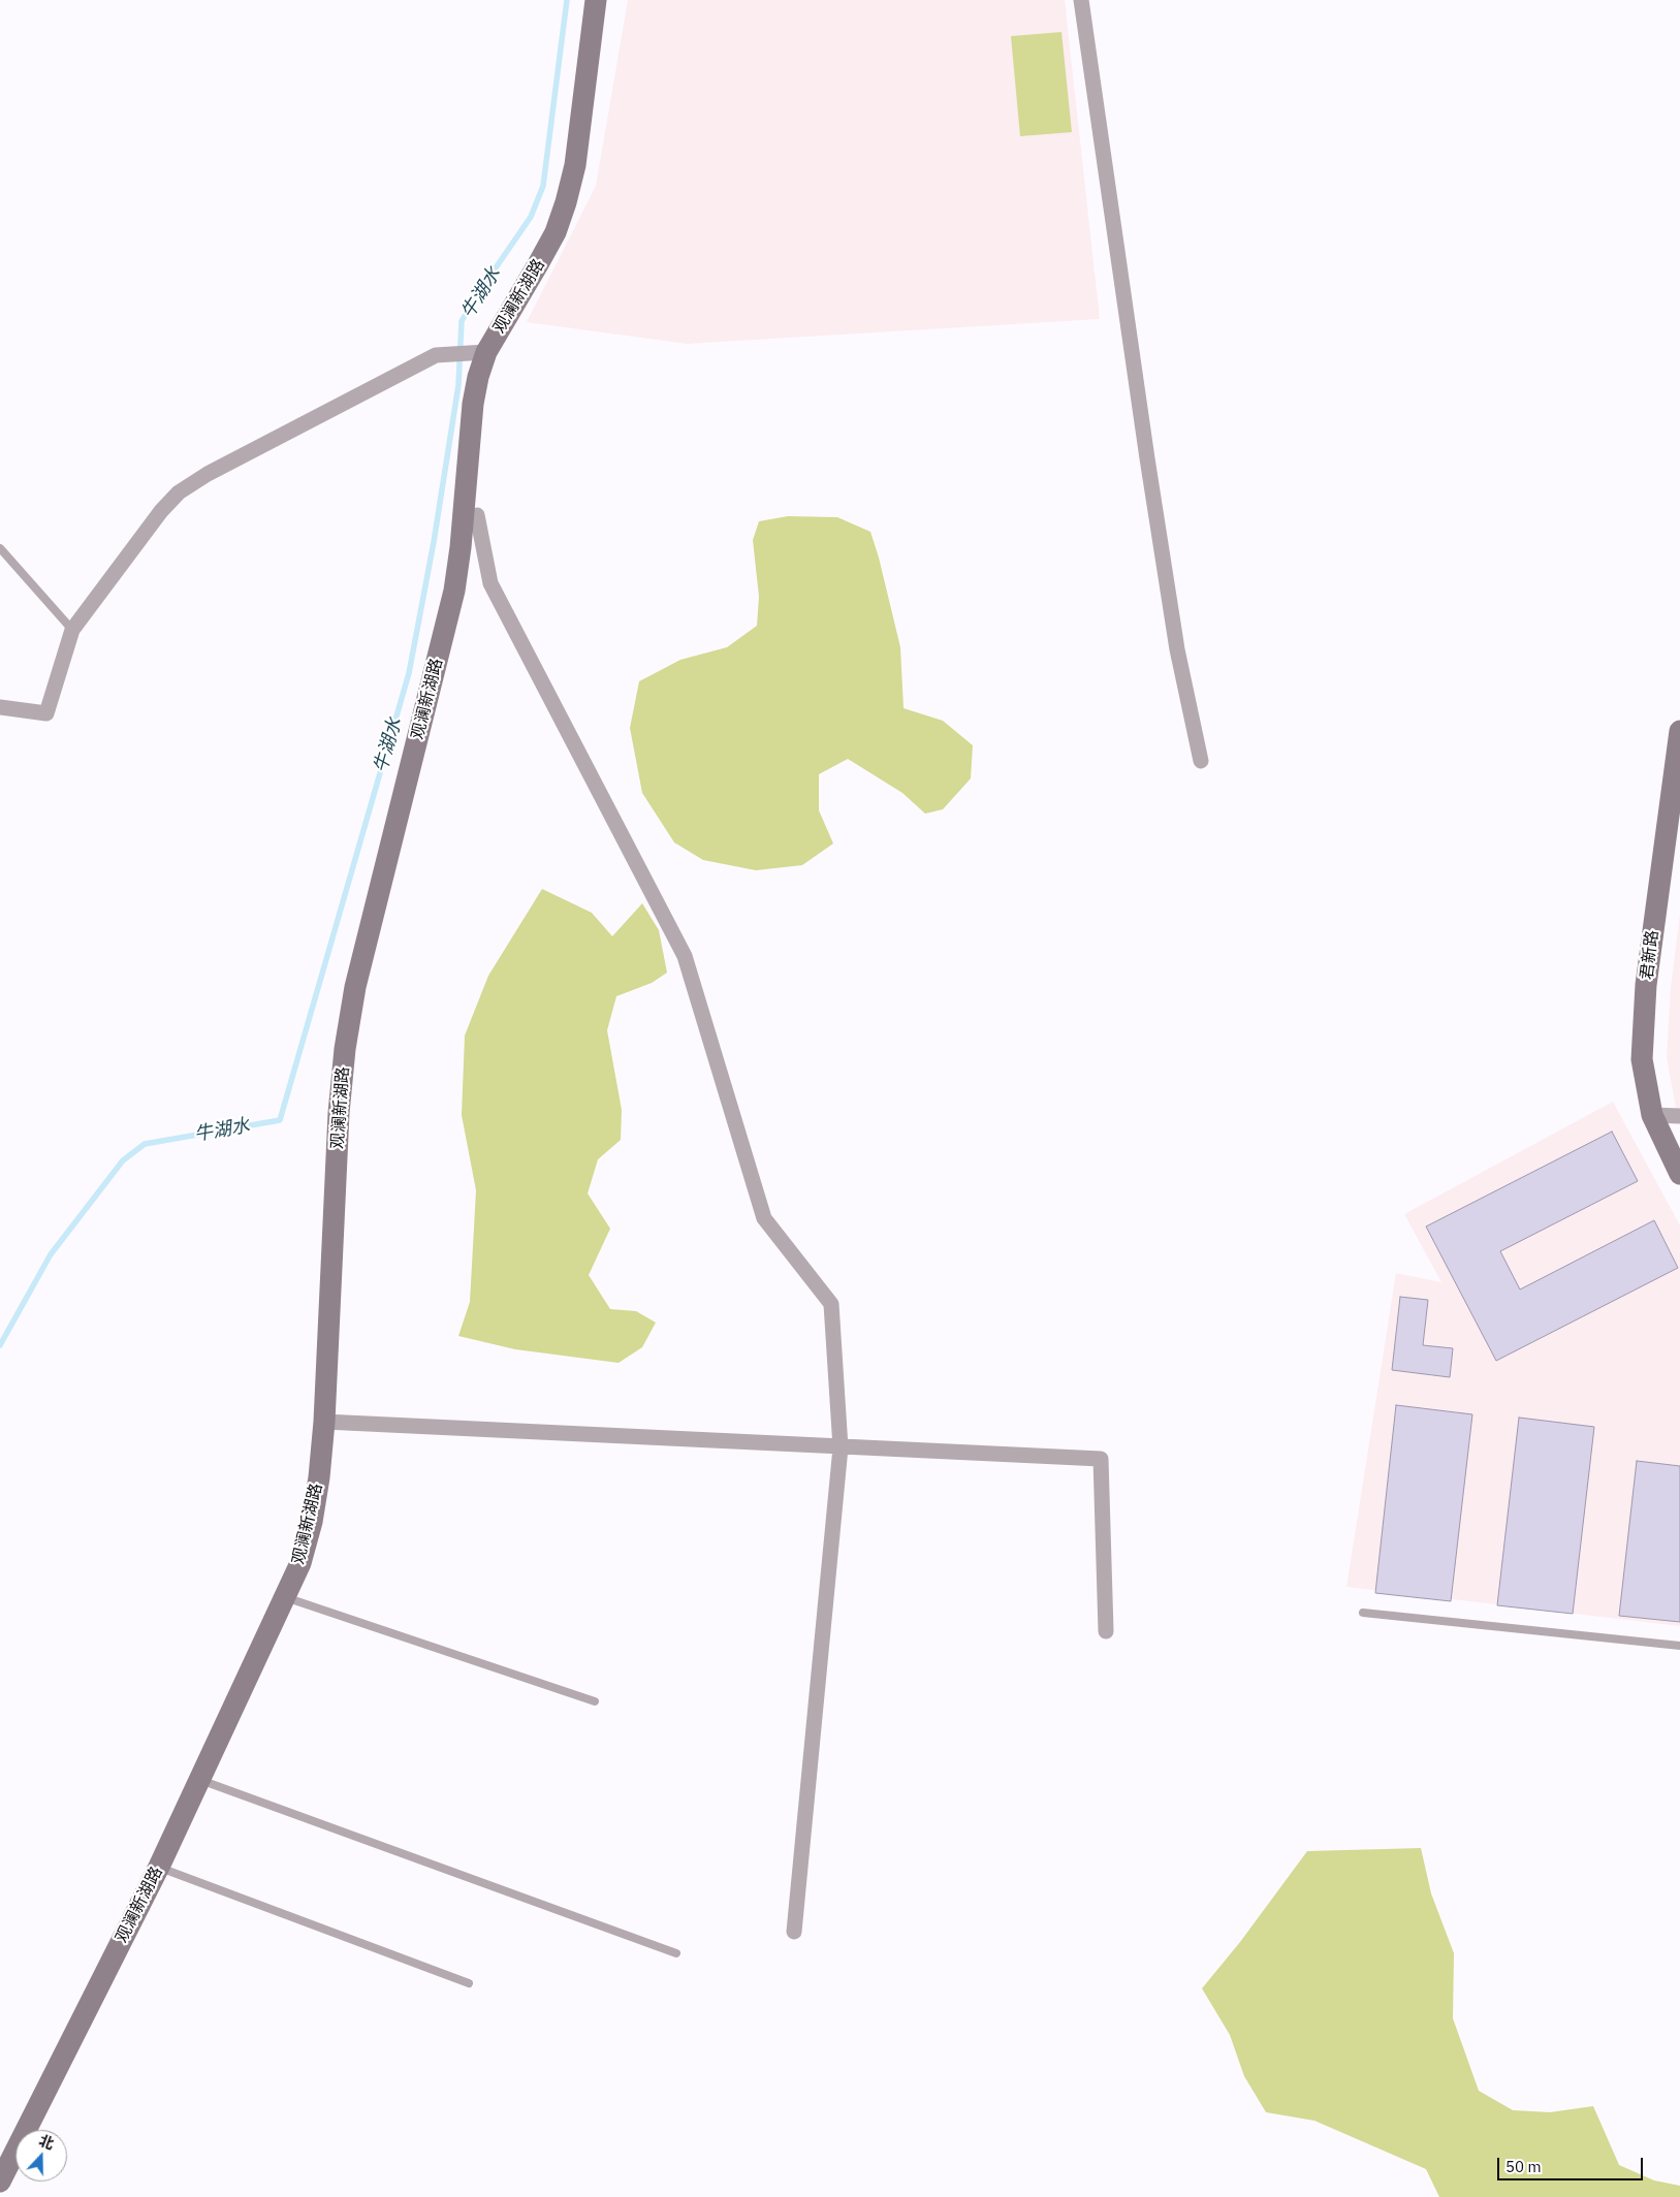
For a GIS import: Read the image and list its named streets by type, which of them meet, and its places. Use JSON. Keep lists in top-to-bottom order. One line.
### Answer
{"streets":{"street":["观澜新湖路","君新路"]},"water":["牛湖水"],"scale_bar":"50 m","north":"top"}
